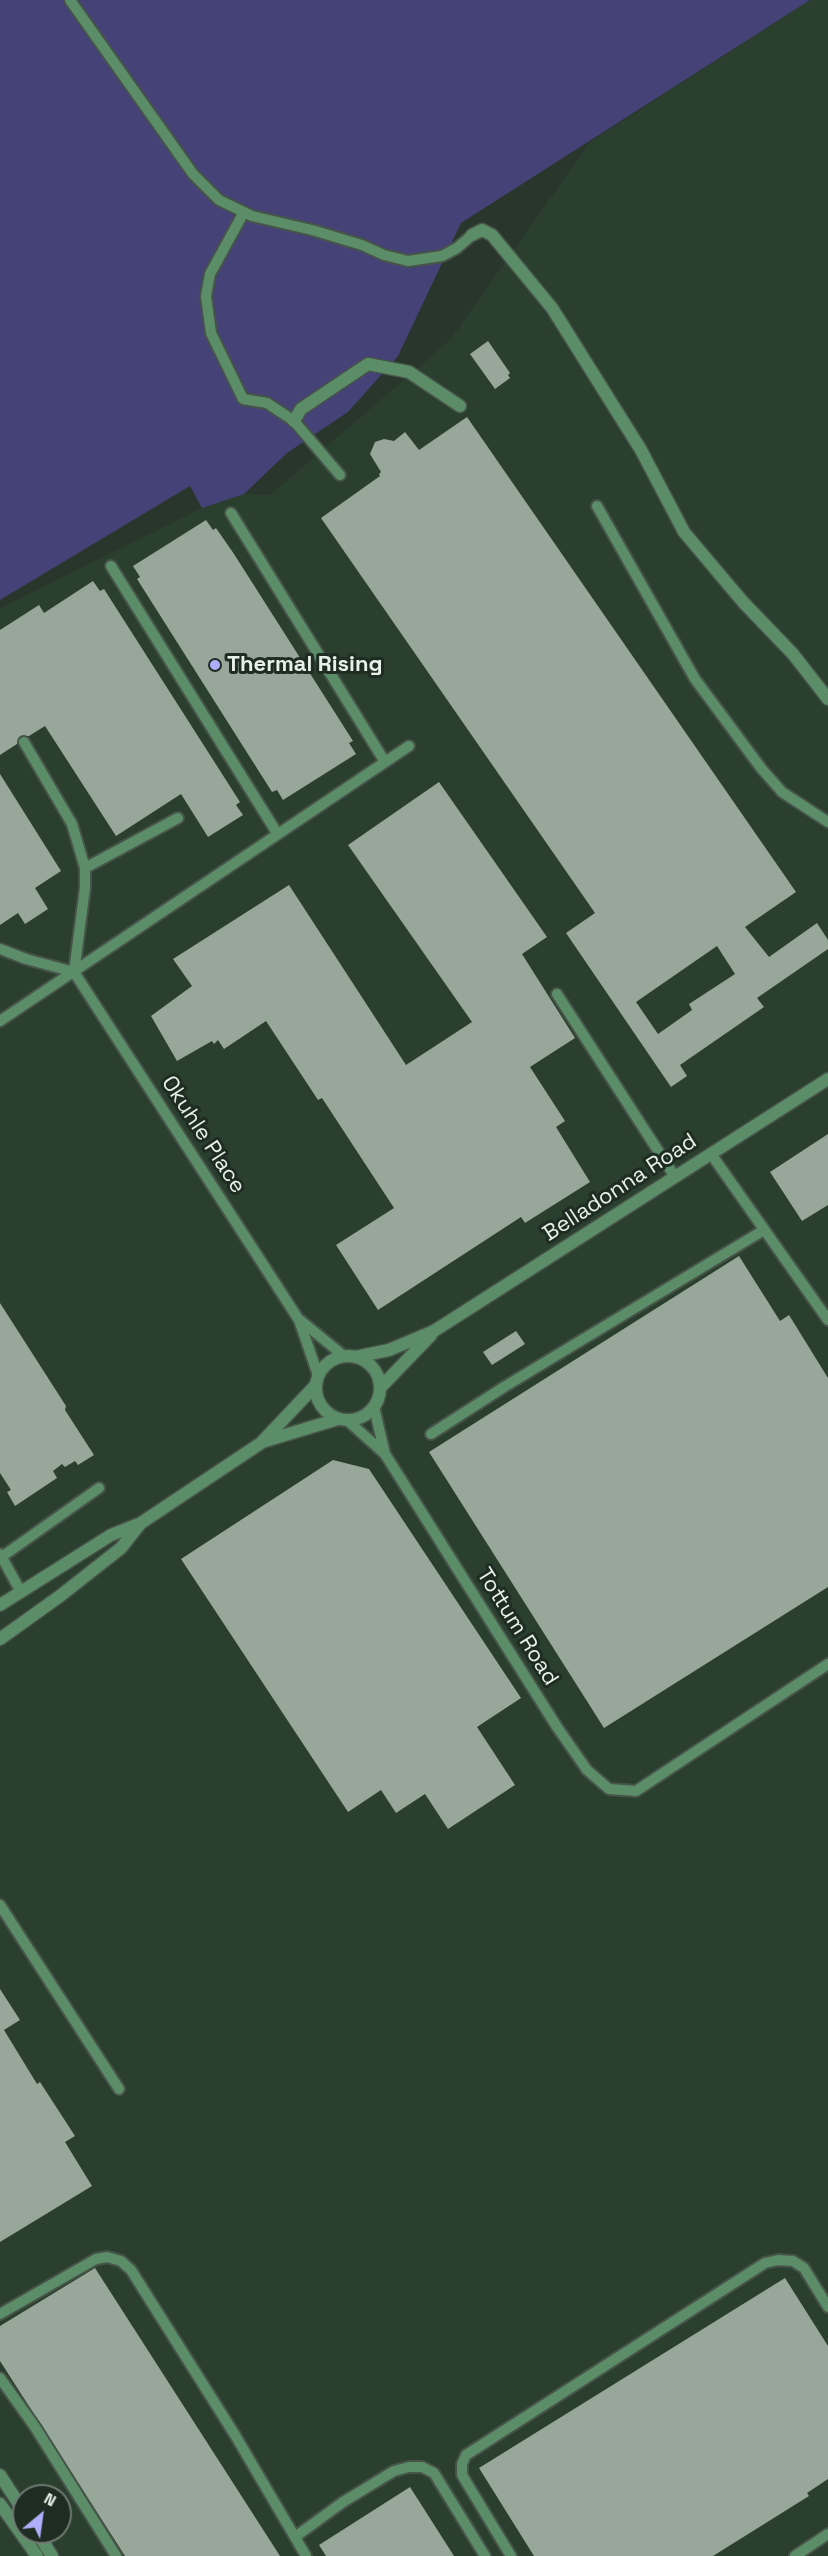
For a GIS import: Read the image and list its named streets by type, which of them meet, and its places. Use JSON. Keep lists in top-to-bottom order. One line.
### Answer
{"streets":{"street":["Belladonna Road"],"lane":["Okuhle Place","Tottum Road"]},"crossings":[["Okuhle Place","Belladonna Road"],["Okuhle Place","Tottum Road"],["Belladonna Road","Tottum Road"]],"places":["Thermal Rising"],"north":"top right"}
